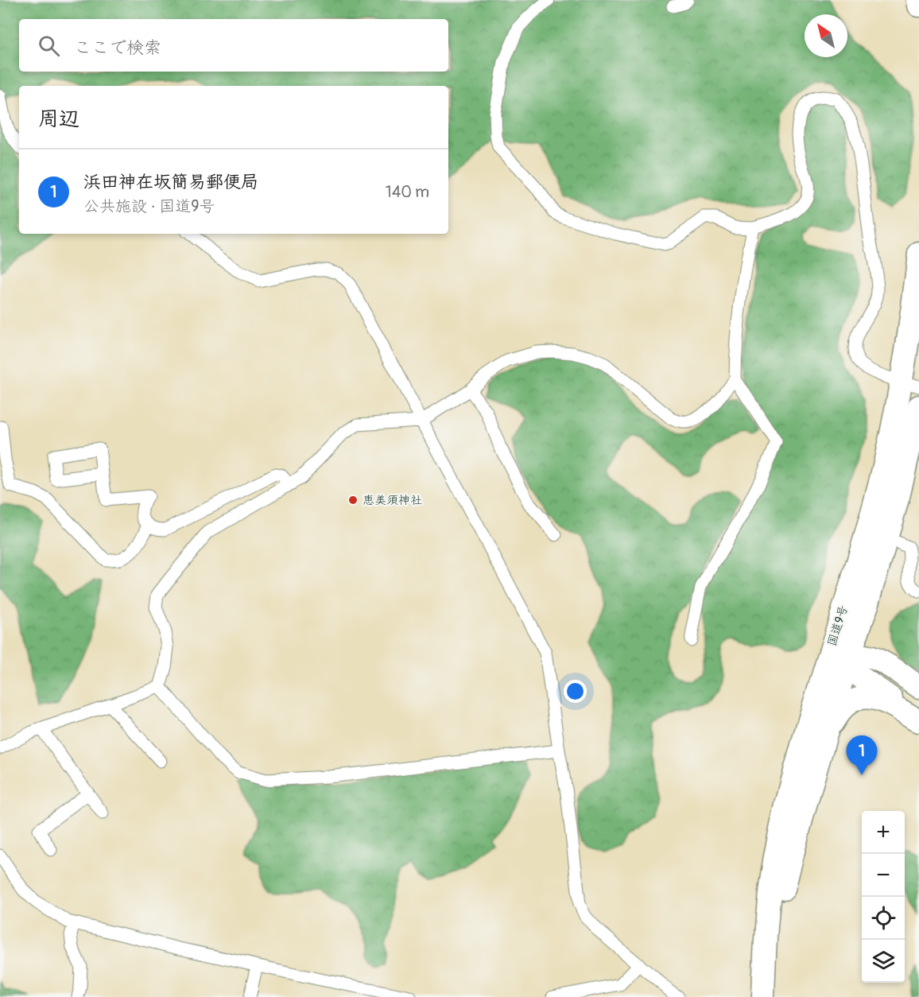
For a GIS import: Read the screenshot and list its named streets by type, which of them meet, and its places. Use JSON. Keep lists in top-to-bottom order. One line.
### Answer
{"streets":{"highway":["国道9号"]},"places":["恵美須神社"],"north":"top left","page":{"search":"ここで検索","heading":"周辺","list":[{"mark":"1","name":"浜田神在坂簡易郵便局","note":"公共施設 · 国道9号","value":"140 m"}],"pins":"1","map_buttons":["+","−"]}}
